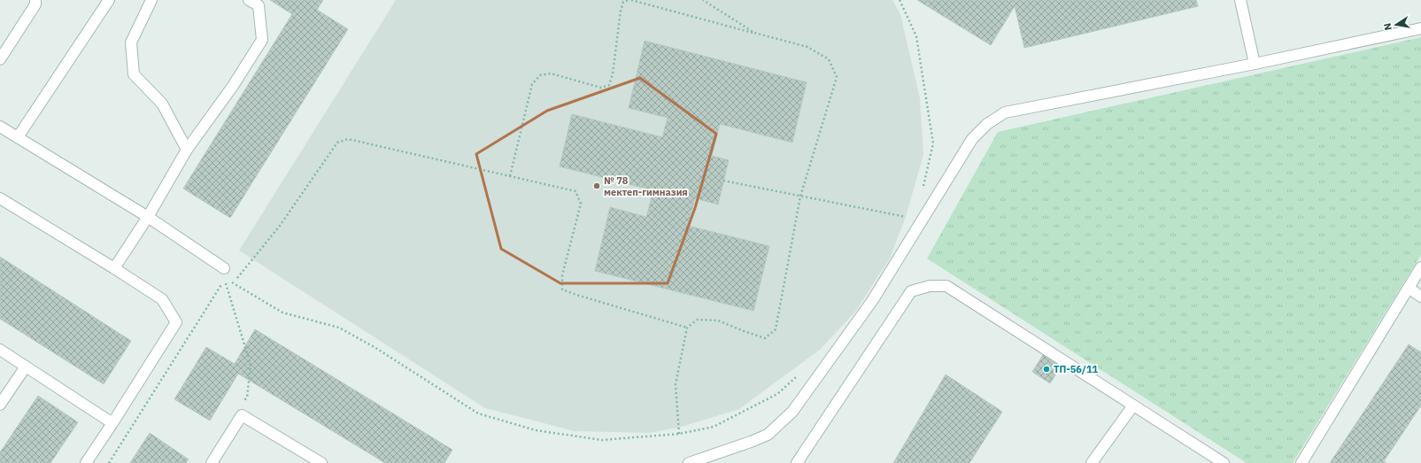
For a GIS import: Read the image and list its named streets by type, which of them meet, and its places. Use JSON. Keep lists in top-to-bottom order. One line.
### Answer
{"places":["№ 78 мектеп-гимназия","ТП-56/11"],"north":"left"}
